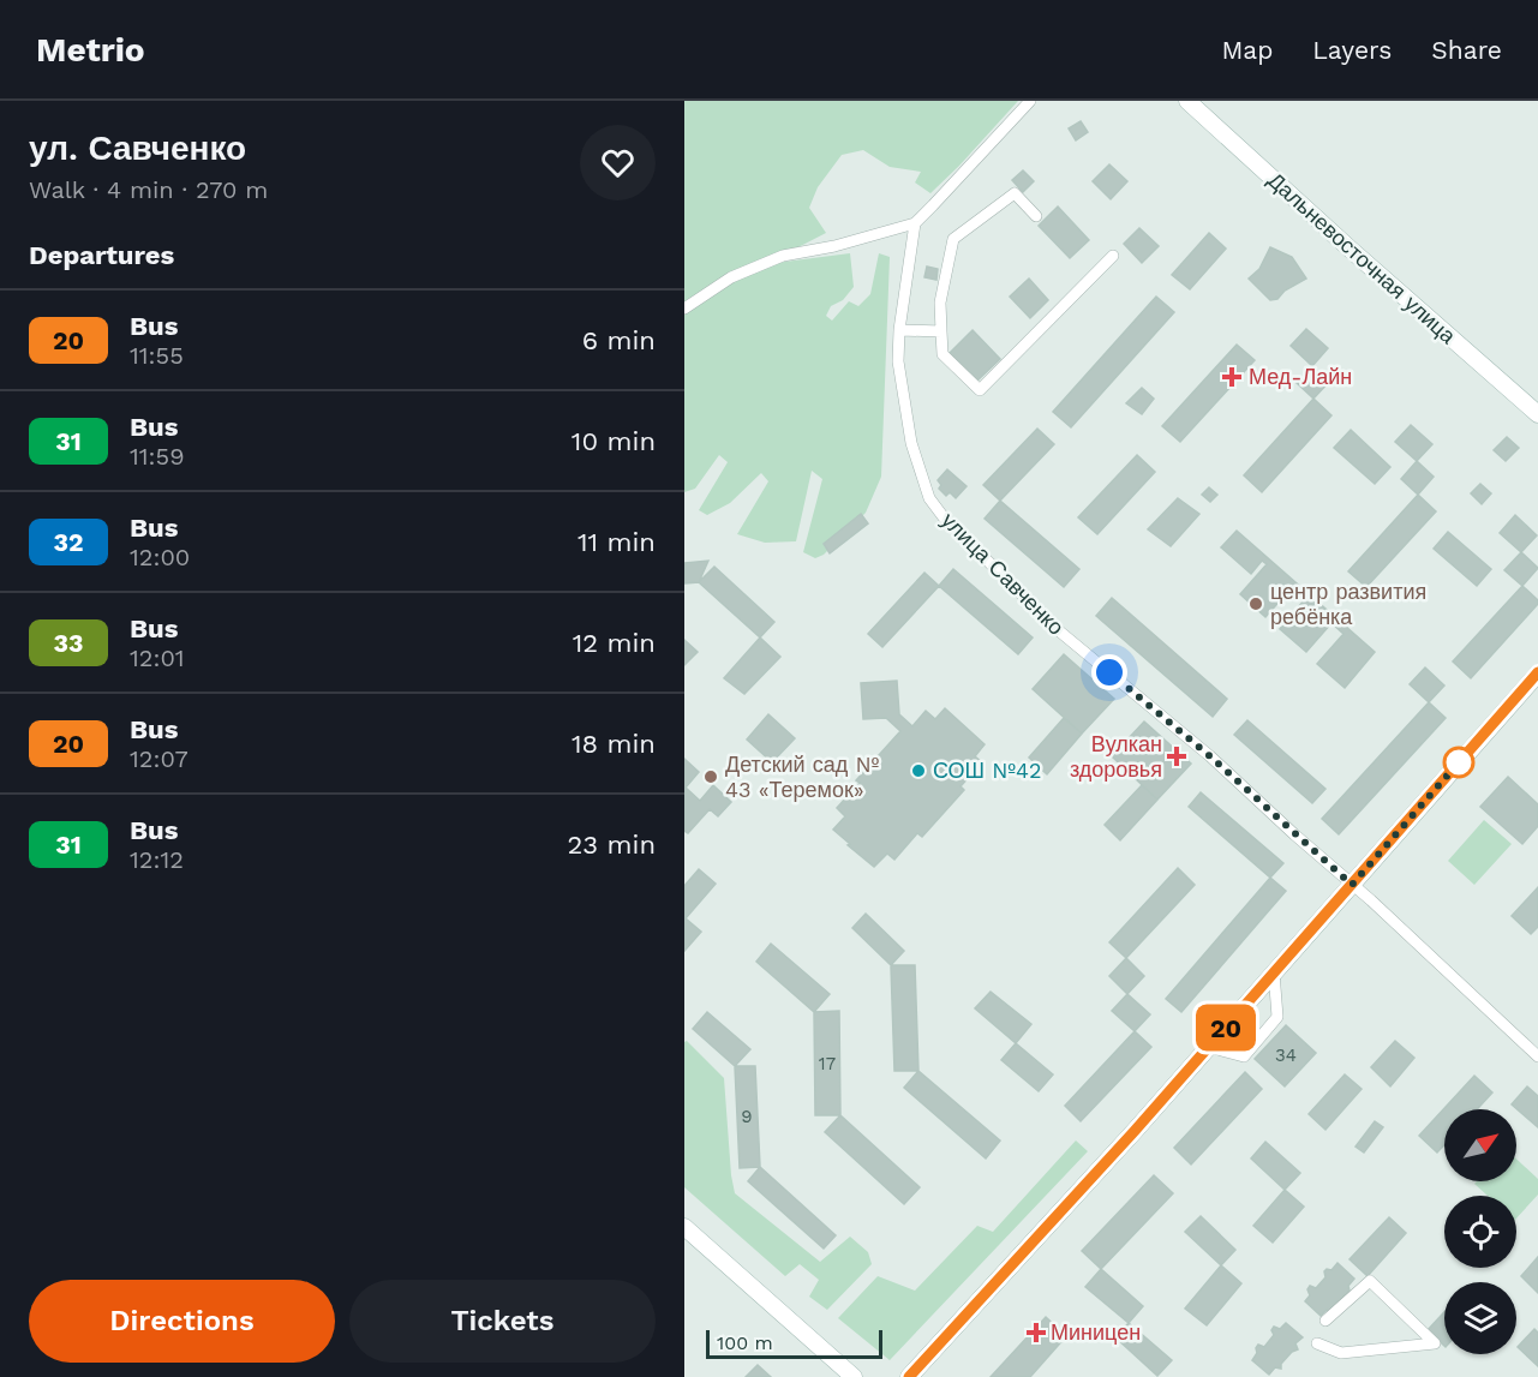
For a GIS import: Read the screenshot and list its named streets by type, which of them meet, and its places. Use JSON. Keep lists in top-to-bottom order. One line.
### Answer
{"streets":{"main road":["Дальневосточная улица"],"street":["улица Савченко"]},"places":{"health":["Мед-Лайн","Вулкан здоровья","Миницен"],"other":["центр развития ребёнка","СОШ №42","Детский сад № 43 «Теремок»"]},"lines":["bus line 20"],"house_numbers":["34","17","9"],"scale_bar":"100 m","north":"top right","page":{"header":"Metrio","nav":["Map","Layers","Share"],"heading":[["ул. Савченко","Walk · 4 min · 270 m"],"Departures"],"on_map":"20","list":[{"mark":"20","name":"Bus","note":"11:55","value":"6 min"},{"mark":"31","name":"Bus","note":"11:59","value":"10 min"},{"mark":"32","name":"Bus","note":"12:00","value":"11 min"},{"mark":"33","name":"Bus","note":"12:01","value":"12 min"},{"mark":"20","name":"Bus","note":"12:07","value":"18 min"},{"mark":"31","name":"Bus","note":"12:12","value":"23 min"}],"buttons":["Directions","Tickets"],"scale":"100 m"}}
